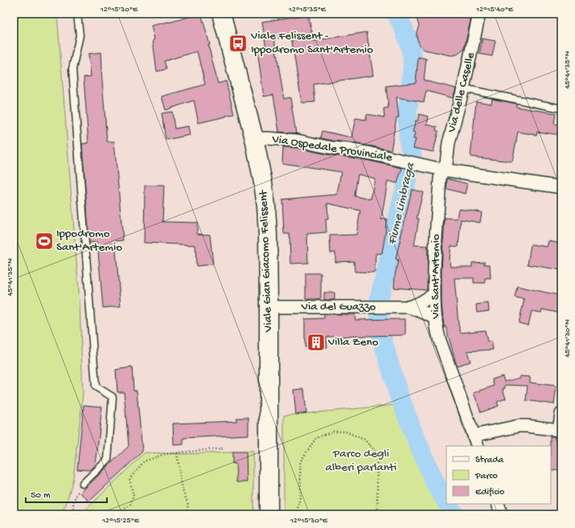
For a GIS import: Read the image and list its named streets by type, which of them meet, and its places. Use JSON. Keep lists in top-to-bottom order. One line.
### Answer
{"streets":{"main road":["Viale Gian Giacomo Felissent"],"street":["Via delle Caselle","Via Ospedale Provinciale","Via Sant'Artemio","Via del Guazzo"]},"crossings":[["Via delle Caselle","Via Ospedale Provinciale"],["Via delle Caselle","Via Sant'Artemio"],["Via Ospedale Provinciale","Viale Gian Giacomo Felissent"],["Via Ospedale Provinciale","Via Sant'Artemio"],["Viale Gian Giacomo Felissent","Via del Guazzo"],["Via Sant'Artemio","Via del Guazzo"]],"water":["Fiume Limbraga"],"parks":["Parco degli alberi parlanti"],"places":{"bus stop":["Viale Felissent - Ippodromo Sant'Artemio"],"sports":["Ippodromo Sant'Artemio"],"building":["Villa Zeno"]},"legend":["Strada","Parco","Edificio"],"scale_bar":"50 m","coordinates":["12°15'30\"E","12°15'35\"E","12°15'40\"E","45°41'35\"N","45°41'30\"N","12°15'25\"E"]}
